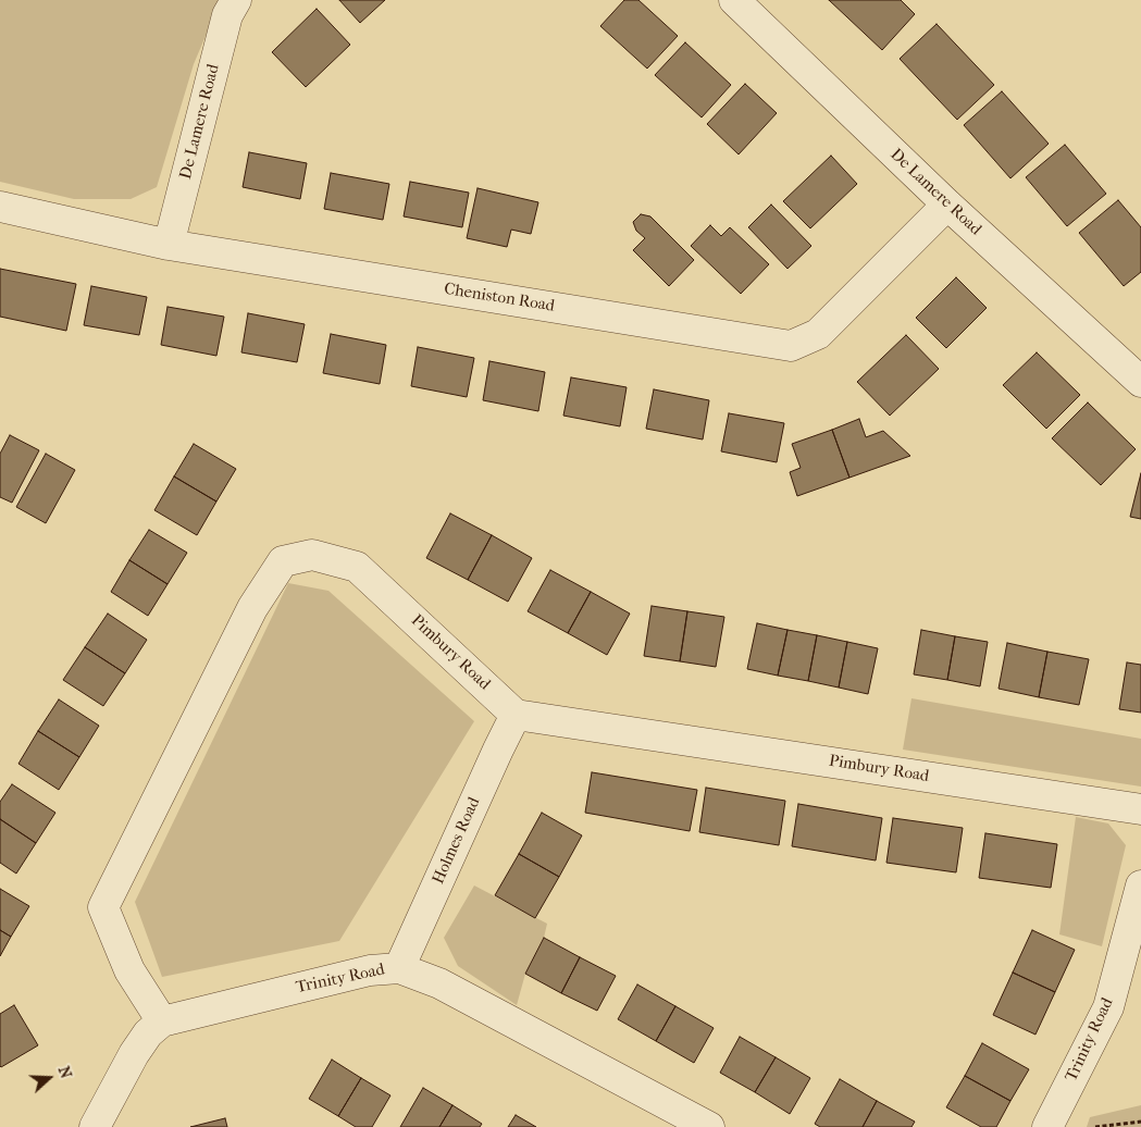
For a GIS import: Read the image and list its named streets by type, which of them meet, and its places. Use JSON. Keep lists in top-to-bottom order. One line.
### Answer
{"streets":{"street":["De Lamere Road","Cheniston Road","Pimbury Road","Holmes Road","Trinity Road"]},"crossings":[["De Lamere Road","Cheniston Road"],["Pimbury Road","Holmes Road"],["Pimbury Road","Trinity Road"],["Holmes Road","Trinity Road"]],"north":"right"}
